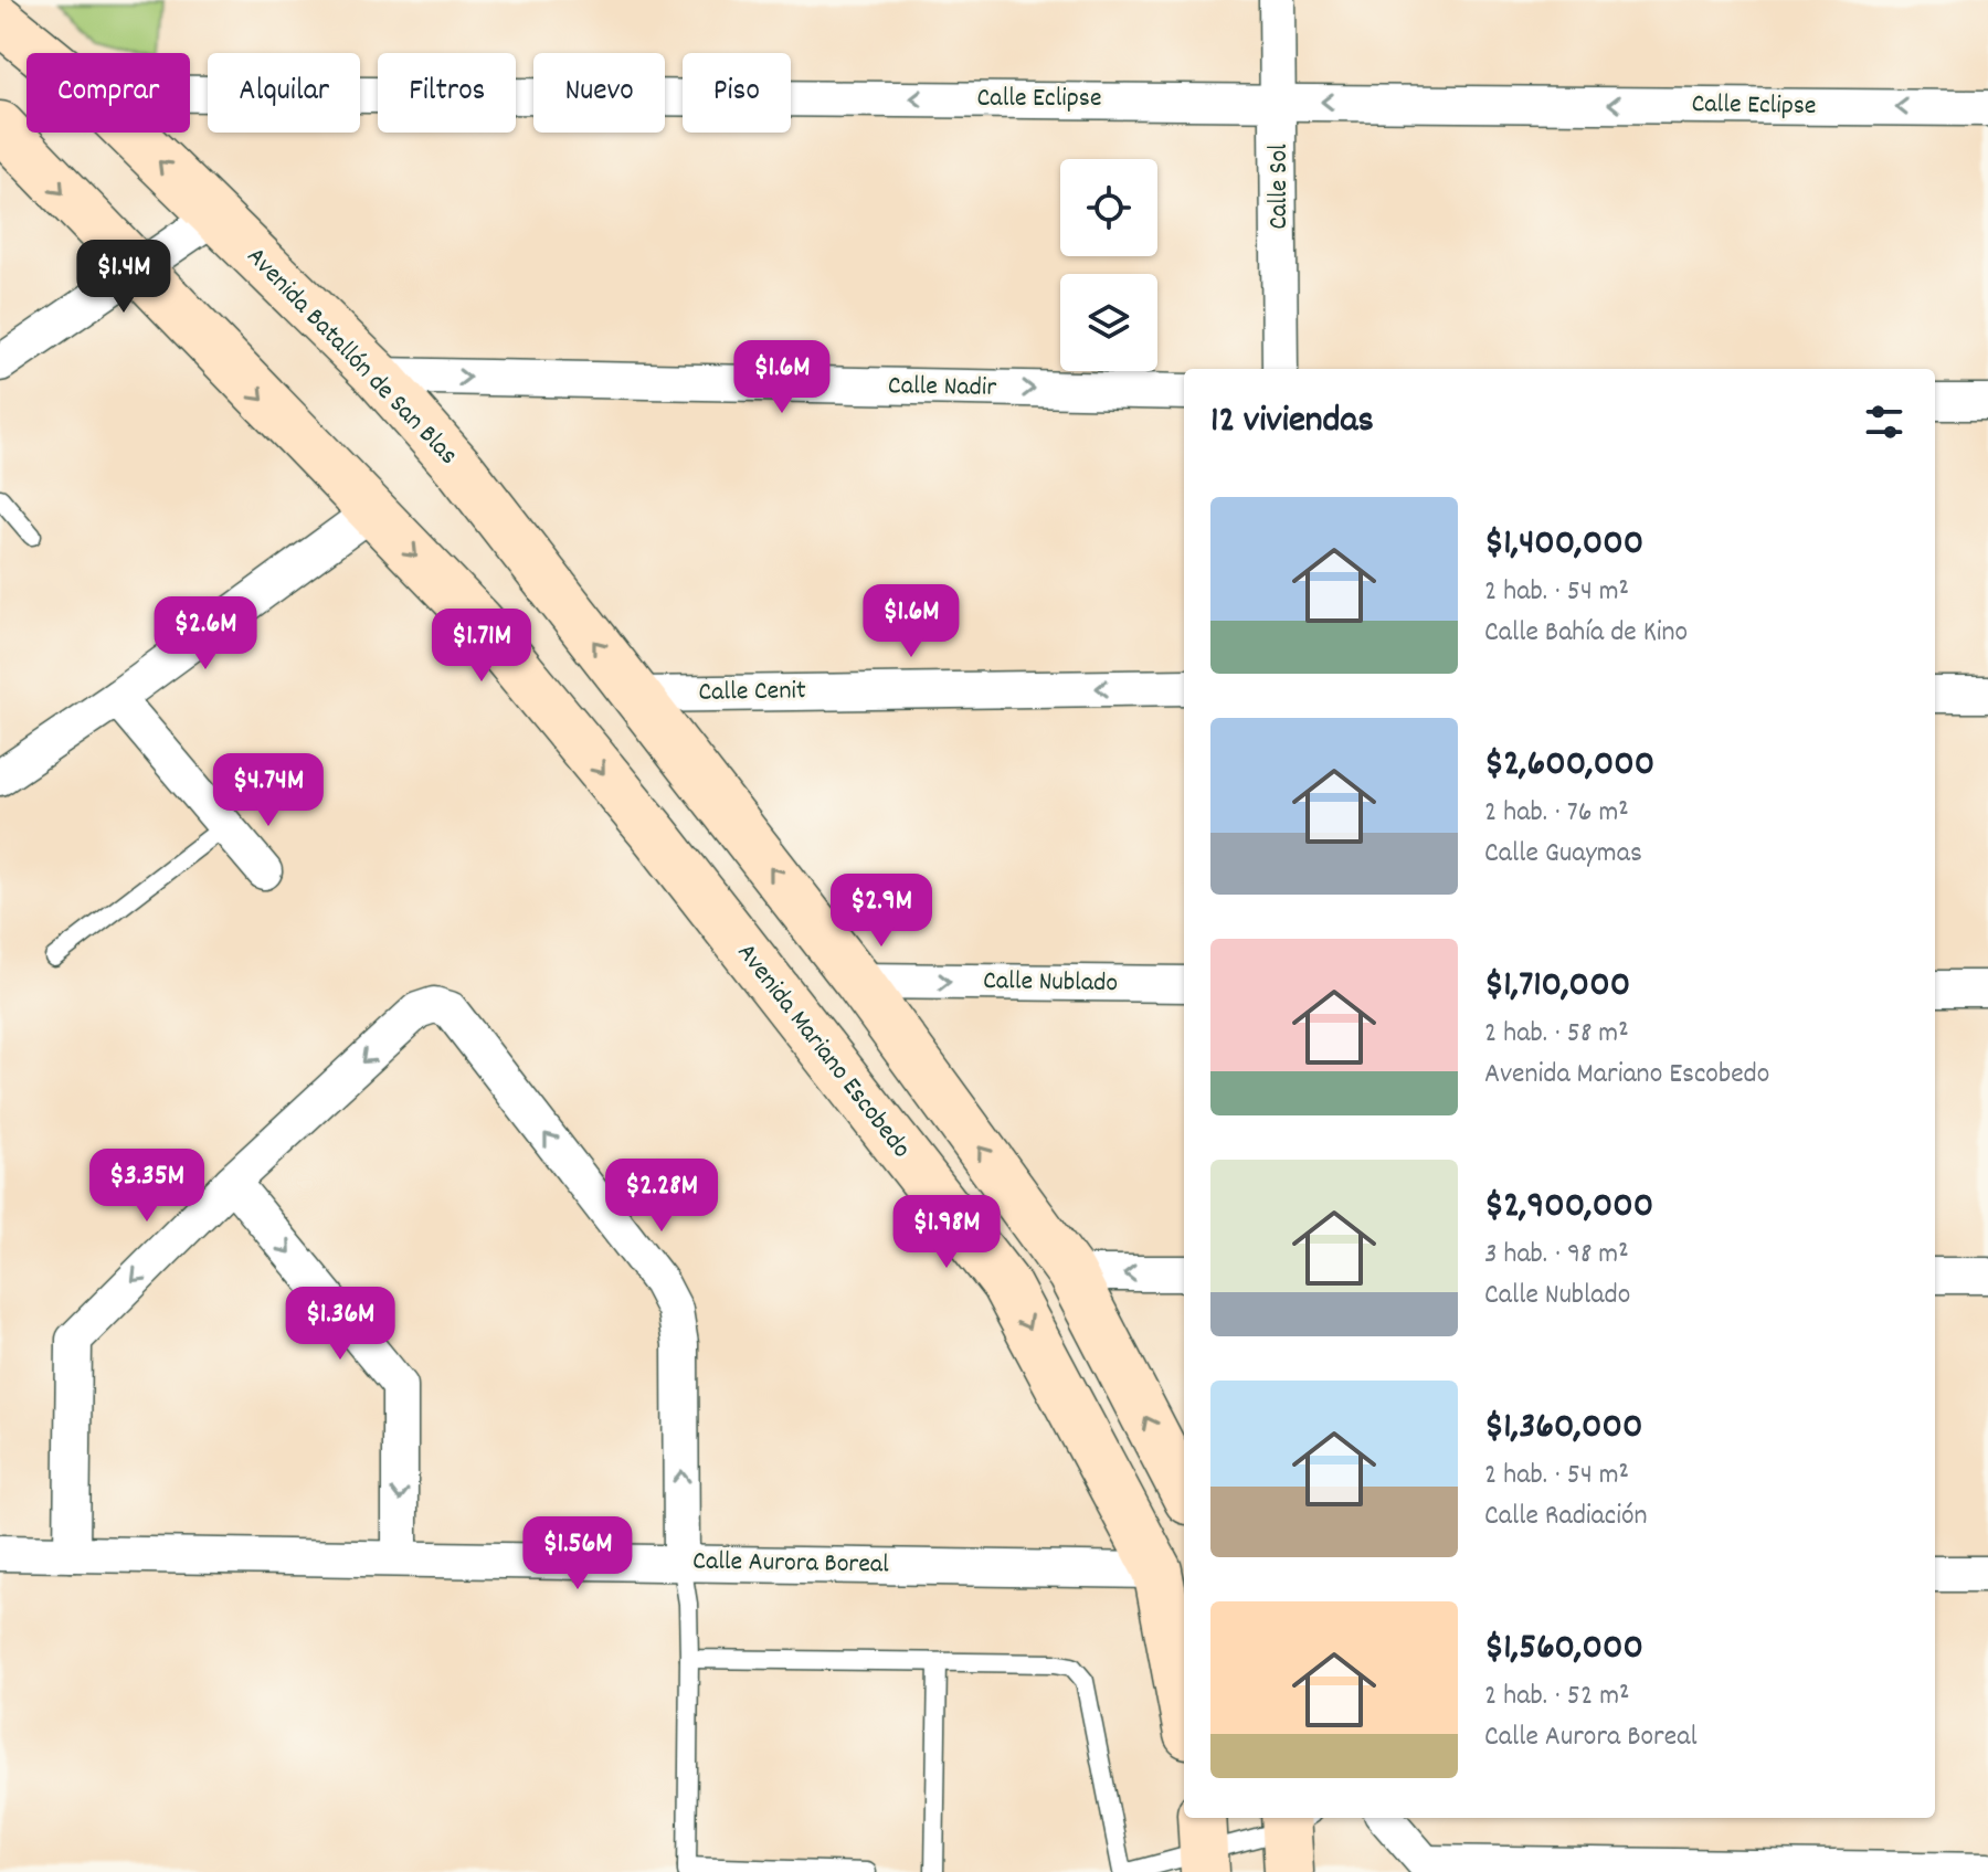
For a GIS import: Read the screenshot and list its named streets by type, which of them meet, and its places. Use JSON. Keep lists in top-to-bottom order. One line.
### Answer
{"streets":{"main road":["Avenida Batallón de San Blas","Avenida Mariano Escobedo"],"street":["Calle Eclipse","Calle Sol","Calle Nadir","Calle Cenit","Calle Nublado","Calle Aurora Boreal"]},"crossings":[["Calle Eclipse","Calle Sol"],["Avenida Batallón de San Blas","Calle Nadir"],["Avenida Batallón de San Blas","Calle Cenit"],["Avenida Mariano Escobedo","Calle Aurora Boreal"]],"one_way":["Calle Eclipse","Calle Nadir","Calle Cenit"],"page":{"chip":["Comprar","Alquilar","Filtros","Nuevo","Piso"],"price":["$1.4M","$1.6M","$1.6M","$2.6M","$1.71M","$4.74M","$2.9M","$3.35M","$2.28M","$1.98M","$1.36M","$1.56M"],"heading":"12 viviendas","list":[{"name":"$1,400,000","note":"2 hab. · 54 m² · Calle Bahía de Kino"},{"name":"$2,600,000","note":"2 hab. · 76 m² · Calle Guaymas"},{"name":"$1,710,000","note":"2 hab. · 58 m² · Avenida Mariano Escobedo"},{"name":"$2,900,000","note":"3 hab. · 98 m² · Calle Nublado"},{"name":"$1,360,000","note":"2 hab. · 54 m² · Calle Radiación"},{"name":"$1,560,000","note":"2 hab. · 52 m² · Calle Aurora Boreal"}]}}
